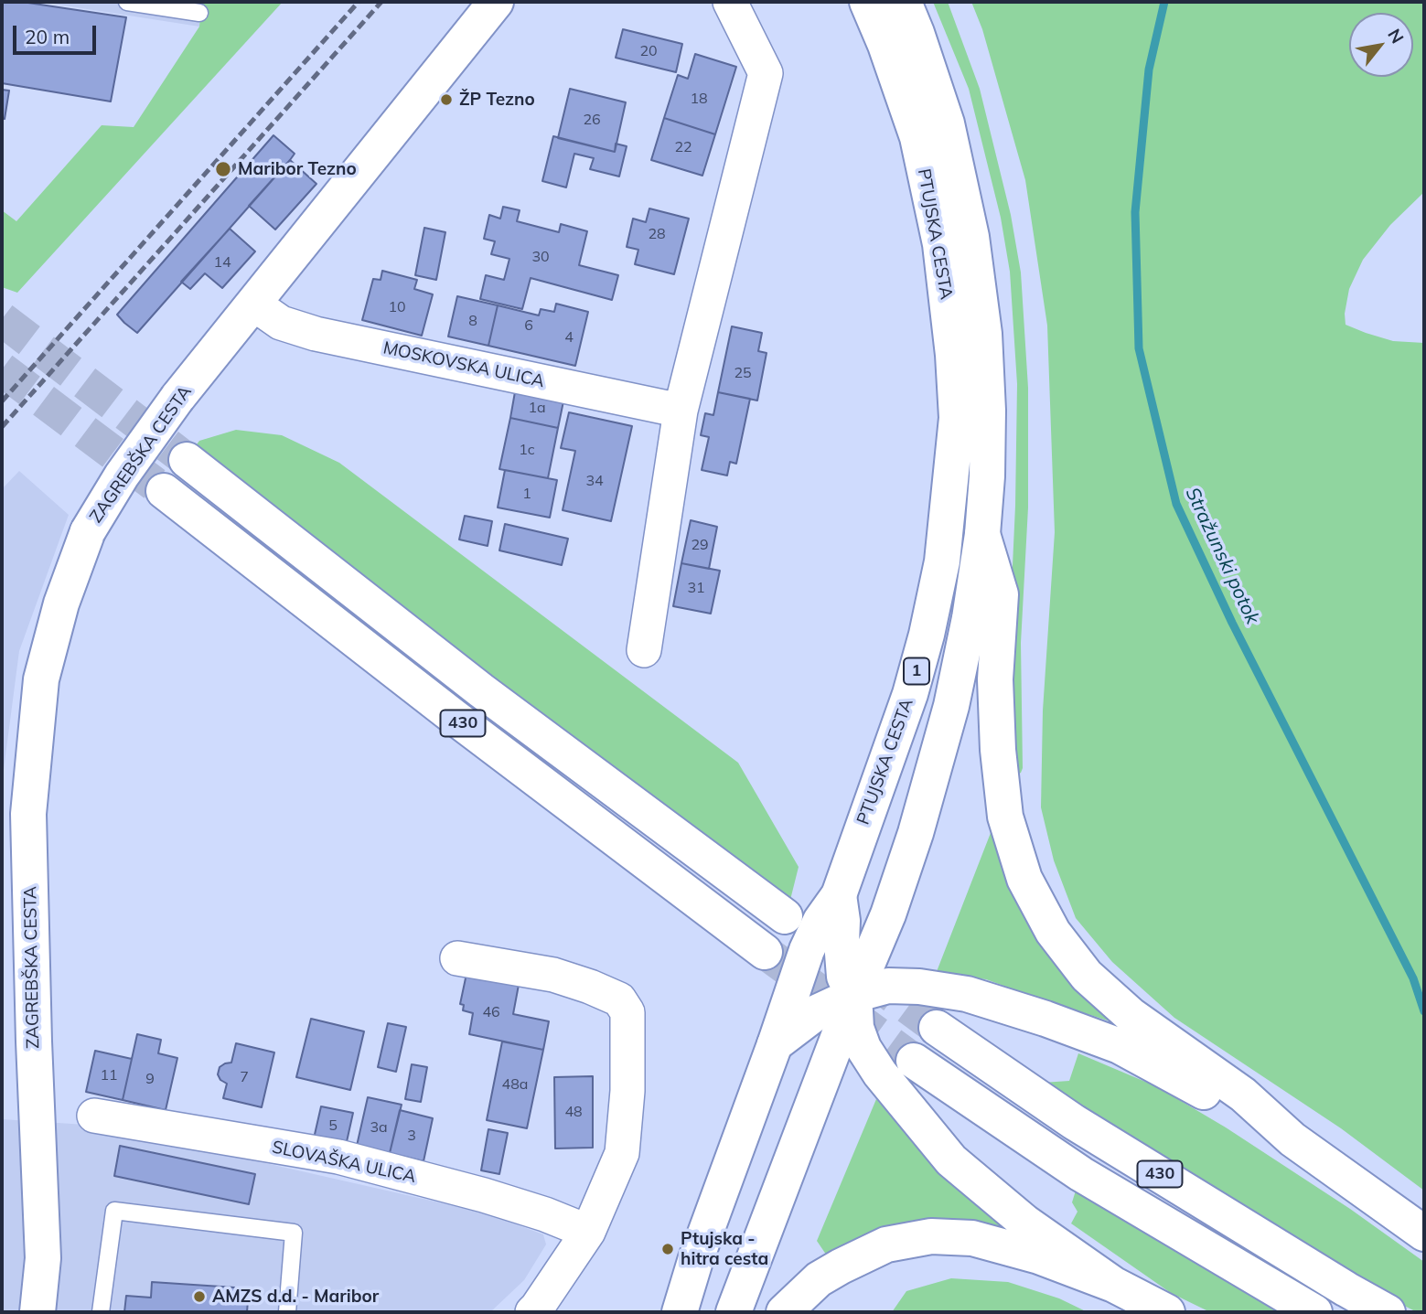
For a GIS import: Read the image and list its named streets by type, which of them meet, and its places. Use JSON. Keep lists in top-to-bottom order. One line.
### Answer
{"streets":{"main road":["PTUJSKA CESTA","ZAGREBŠKA CESTA","1","430"],"street":["MOSKOVSKA ULICA","SLOVAŠKA ULICA"]},"crossings":[["MOSKOVSKA ULICA","ZAGREBŠKA CESTA"]],"water":["Stražunski potok"],"places":["ŽP Tezno","Maribor Tezno","Ptujska - hitra cesta","AMZS d.d. - Maribor"],"house_numbers":["20","18","26","22","28","30","14","10","8","6","4","25","1a","1c","34","1","29","31","46","11","7","9","48a","48","5","3a","3"],"scale_bar":"20 m","north":"top right"}
